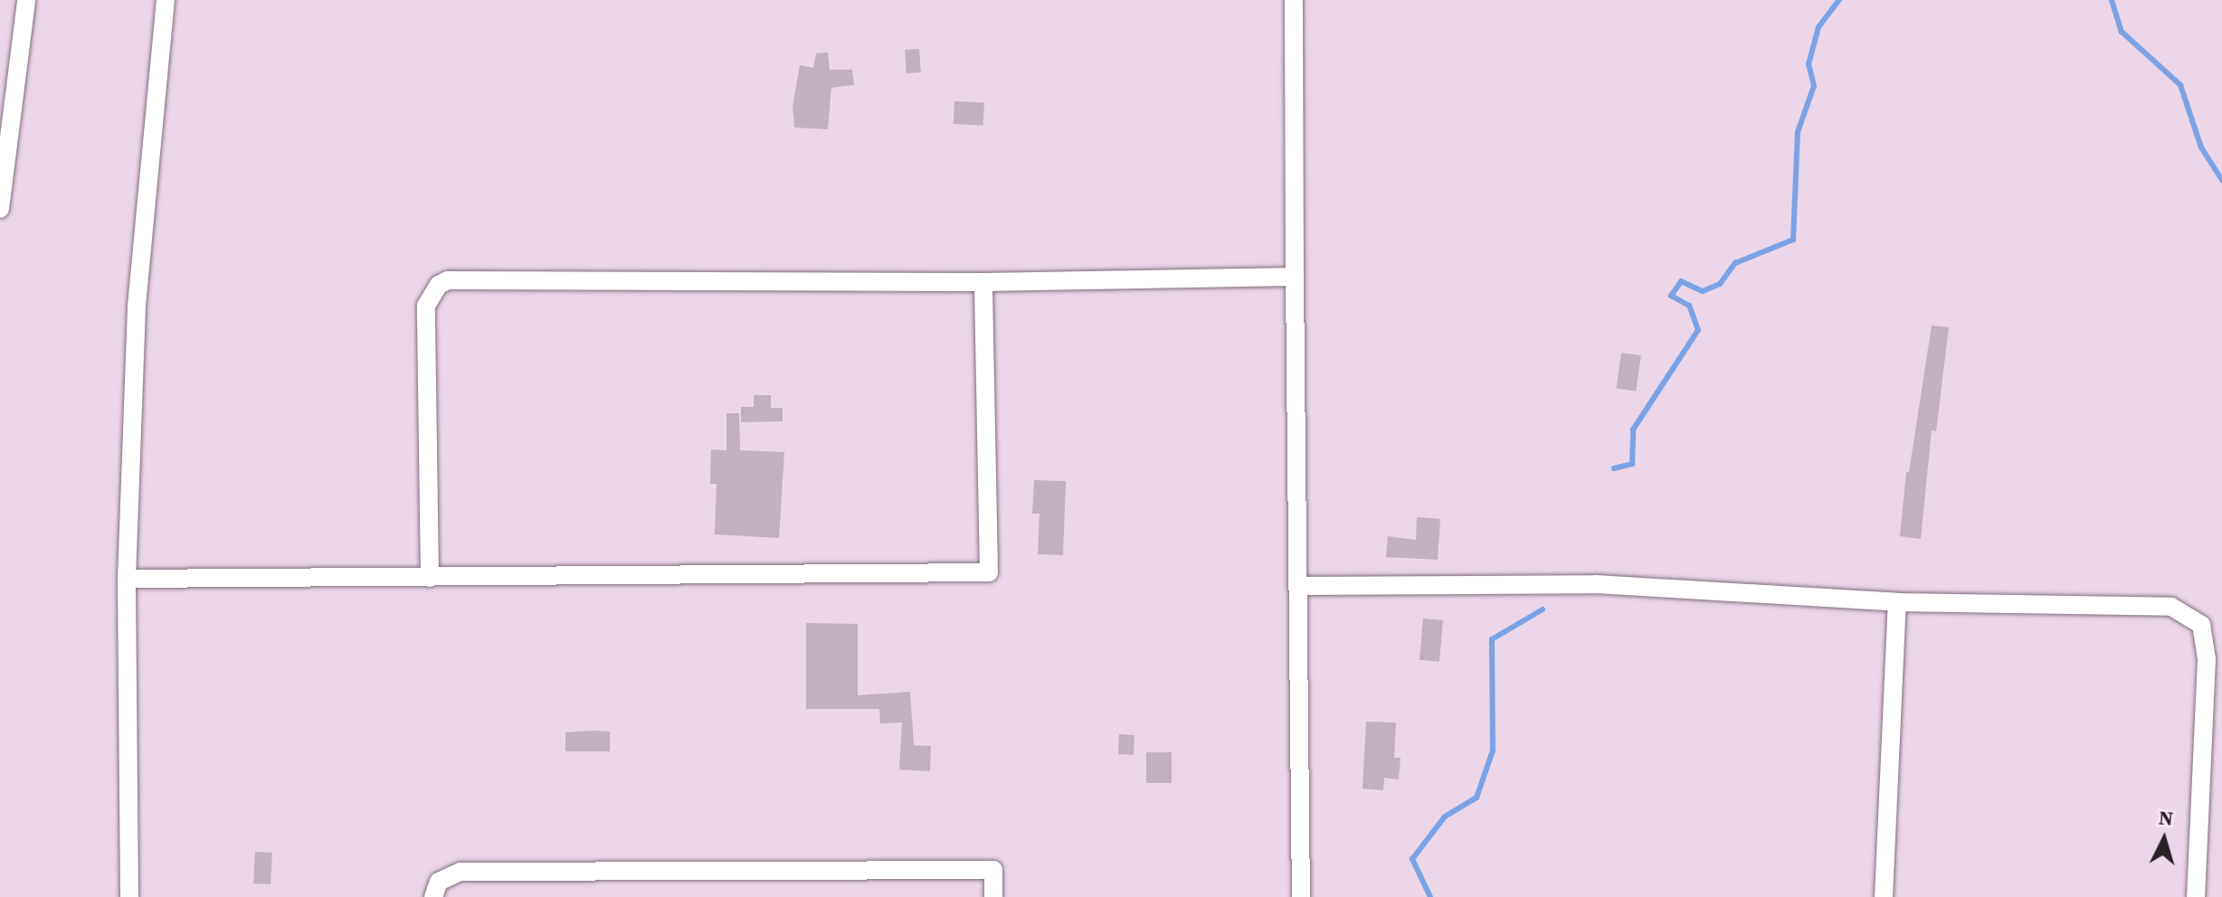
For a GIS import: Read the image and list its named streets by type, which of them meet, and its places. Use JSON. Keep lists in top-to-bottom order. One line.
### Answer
{"north":"top"}
